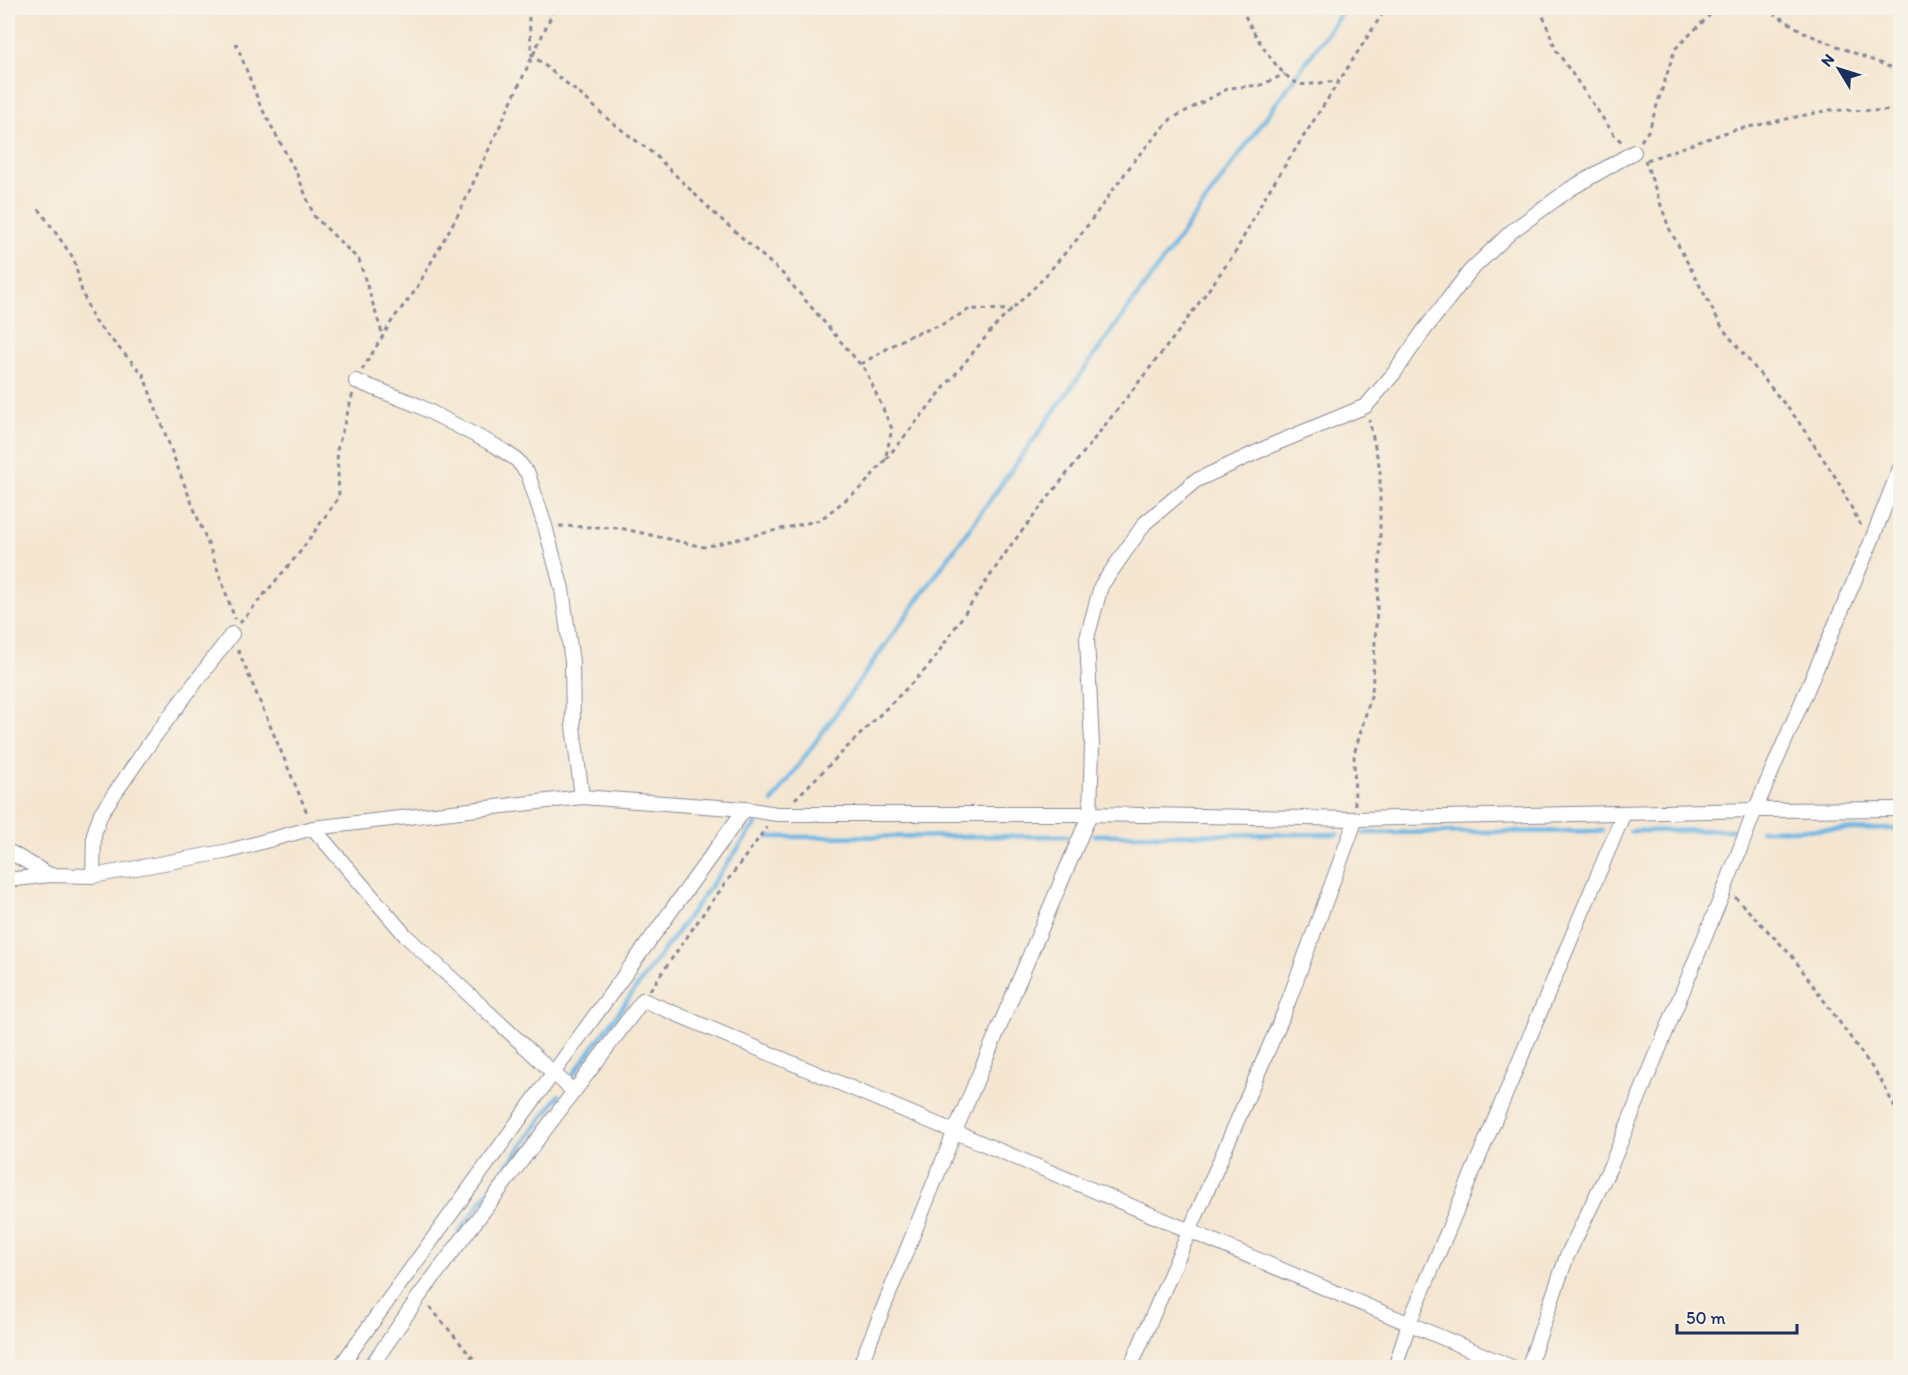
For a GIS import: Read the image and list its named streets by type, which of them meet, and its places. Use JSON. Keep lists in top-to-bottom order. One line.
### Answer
{"scale_bar":"50 m","north":"top left"}
